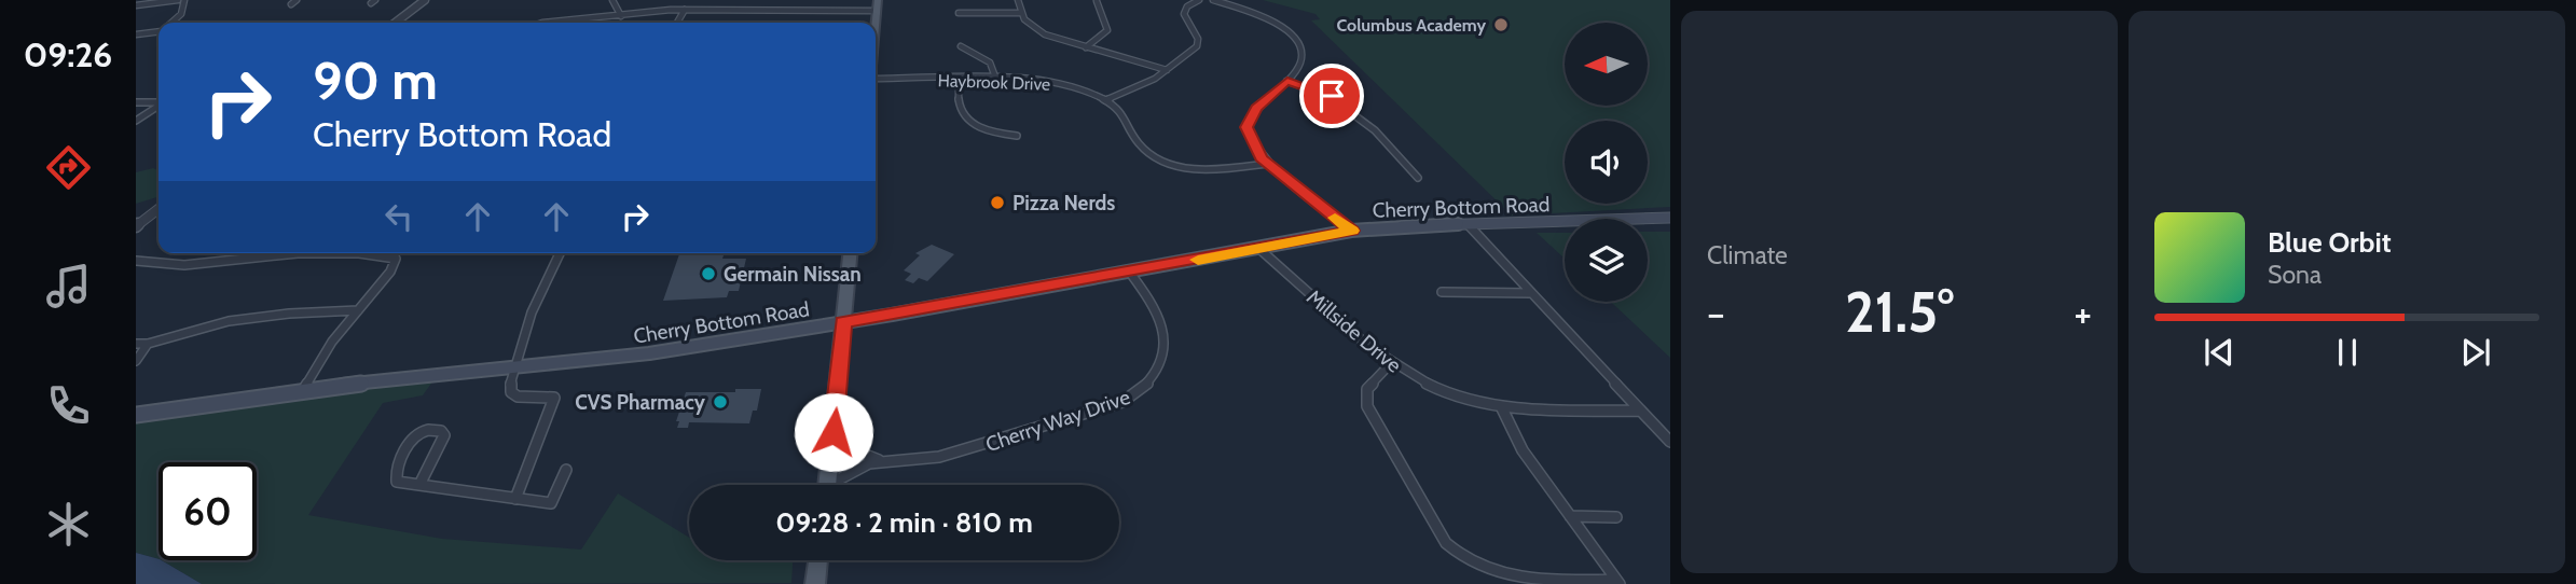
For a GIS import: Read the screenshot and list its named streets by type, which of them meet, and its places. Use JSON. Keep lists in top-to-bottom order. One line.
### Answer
{"streets":{"main road":["Cherry Bottom Road"],"street":["Haybrook Drive","Millside Drive","Cherry Way Drive"]},"crossings":[["Cherry Bottom Road","Millside Drive"],["Cherry Bottom Road","Cherry Way Drive"]],"places":["Columbus Academy","Pizza Nerds","Germain Nissan","CVS Pharmacy"],"north":"left","page":{"tabs":"09:26","tile":"Climate","turn":["90 m","Cherry Bottom Road"],"song":["Blue Orbit","Sona"],"heat":["−","21.5°","+"],"limit":"60","trip":"09:28 · 2 min · 810 m"}}
